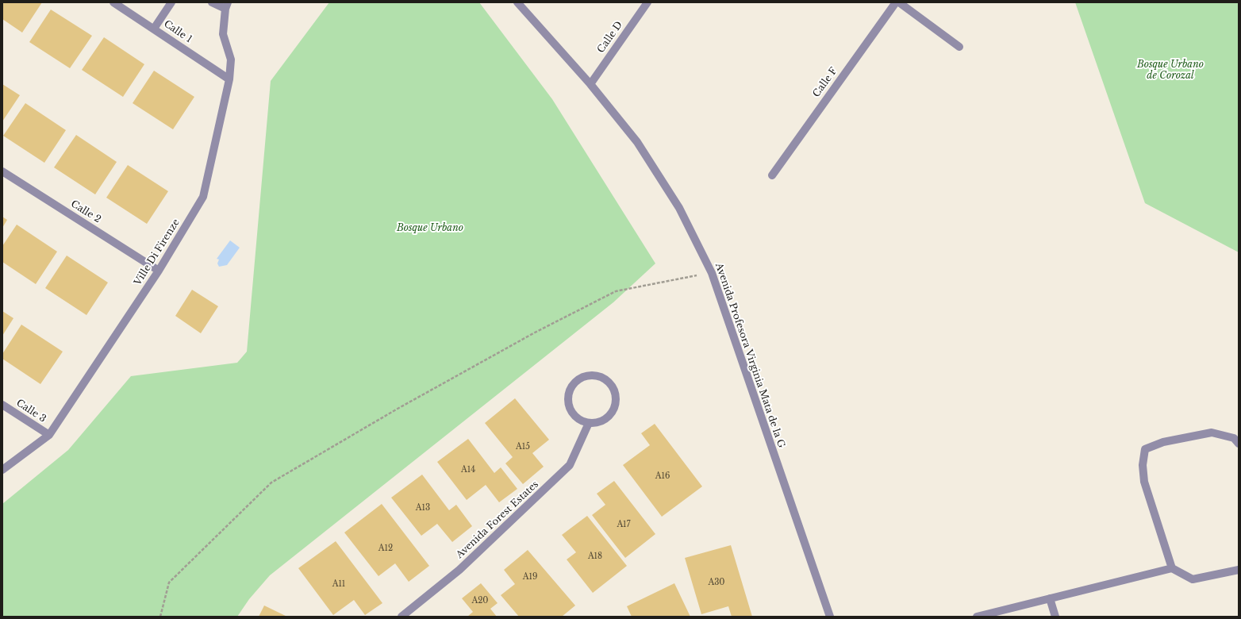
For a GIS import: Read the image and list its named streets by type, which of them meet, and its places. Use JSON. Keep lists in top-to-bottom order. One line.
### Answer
{"streets":{"street":["Calle 1","Calle D","Calle F","Calle 2","Ville Di Firenze","Avenida Profesora Virginia Mata de la G","Calle 3","Avenida Forest Estates"]},"crossings":[["Calle 1","Ville Di Firenze"],["Calle D","Avenida Profesora Virginia Mata de la G"],["Calle 2","Ville Di Firenze"],["Ville Di Firenze","Calle 3"]],"parks":["Bosque Urbano de Corozal","Bosque Urbano"],"house_numbers":["A15","A14","A16","A13","A17","A12","A18","A19","A30","A11","A20"]}
